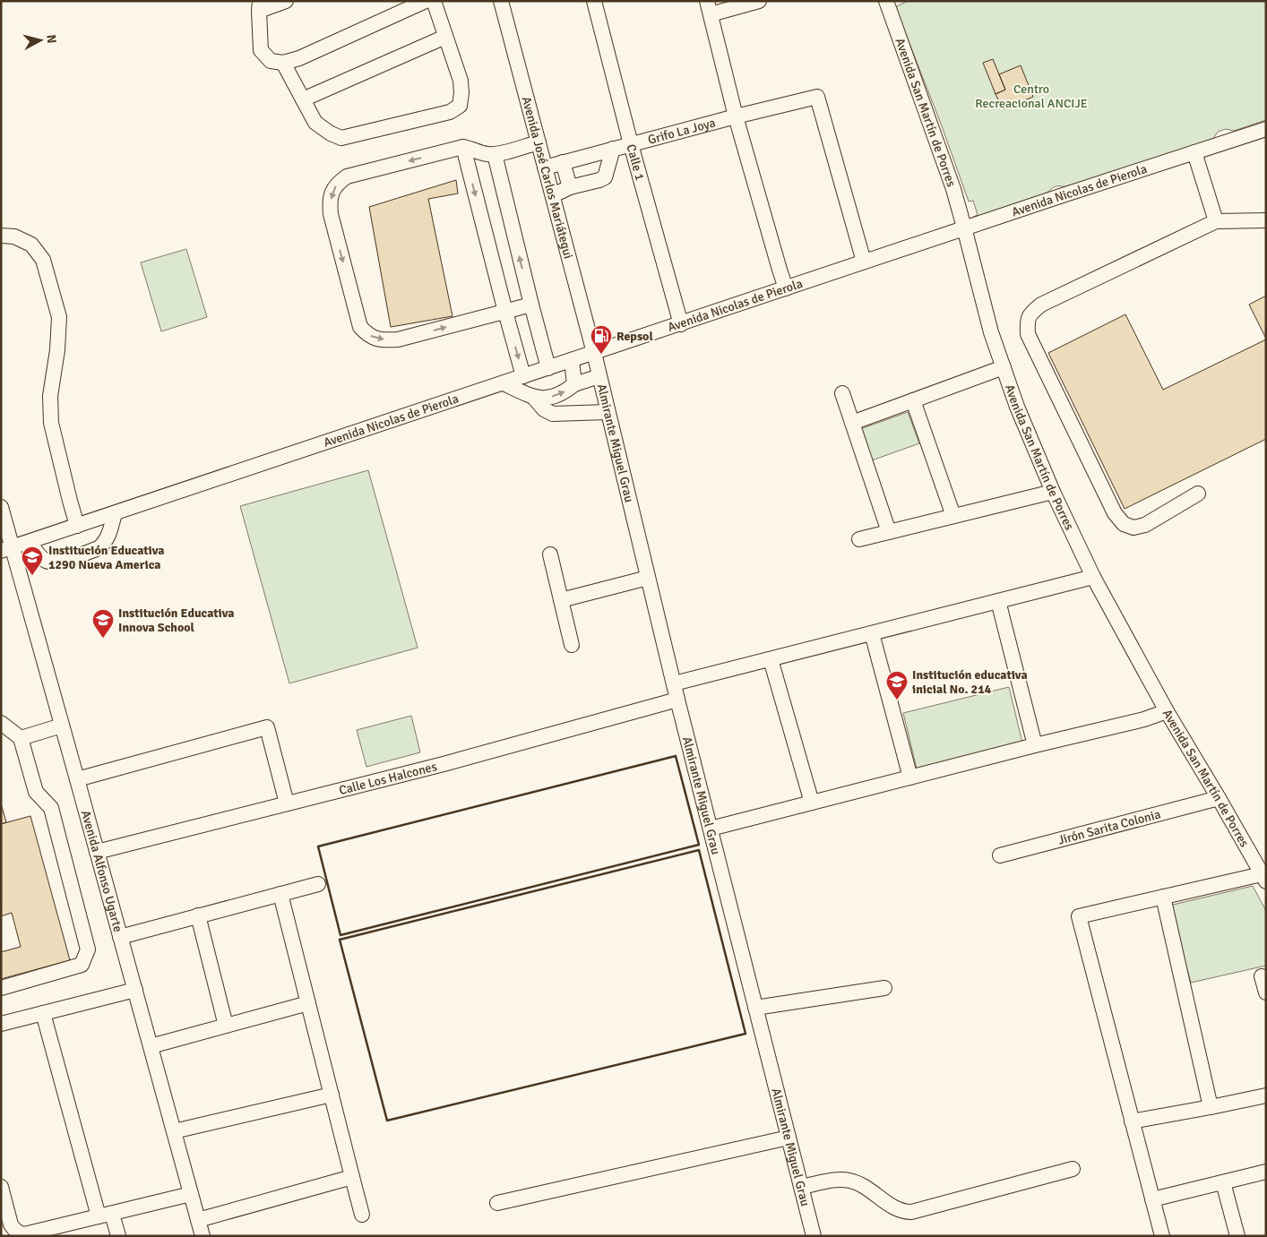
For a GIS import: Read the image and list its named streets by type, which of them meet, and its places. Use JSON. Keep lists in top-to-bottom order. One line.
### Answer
{"streets":{"street":["Avenida San Martín de Porres","Grifo La Joya","Calle 1","Avenida José Carlos Mariátegui","Avenida Nicolas de Pierola","Almirante Miguel Grau","Calle Los Halcones","Jirón Sarita Colonia","Avenida Alfonso Ugarte"]},"crossings":[["Avenida San Martín de Porres","Avenida Nicolas de Pierola"],["Avenida San Martín de Porres","Jirón Sarita Colonia"],["Grifo La Joya","Calle 1"],["Grifo La Joya","Avenida José Carlos Mariátegui"],["Grifo La Joya","Avenida Nicolas de Pierola"],["Calle 1","Avenida Nicolas de Pierola"],["Avenida José Carlos Mariátegui","Avenida Nicolas de Pierola"],["Avenida José Carlos Mariátegui","Almirante Miguel Grau"],["Avenida Nicolas de Pierola","Almirante Miguel Grau"],["Avenida Nicolas de Pierola","Avenida Alfonso Ugarte"],["Almirante Miguel Grau","Calle Los Halcones"],["Calle Los Halcones","Avenida Alfonso Ugarte"]],"parks":["Centro Recreacional ANCIJE"],"places":{"fuel station":["Repsol"],"school or university":["Institución Educativa 1290 Nueva America","Institución Educativa Innova School","Institución educativa inicial No. 214"]},"north":"right"}
